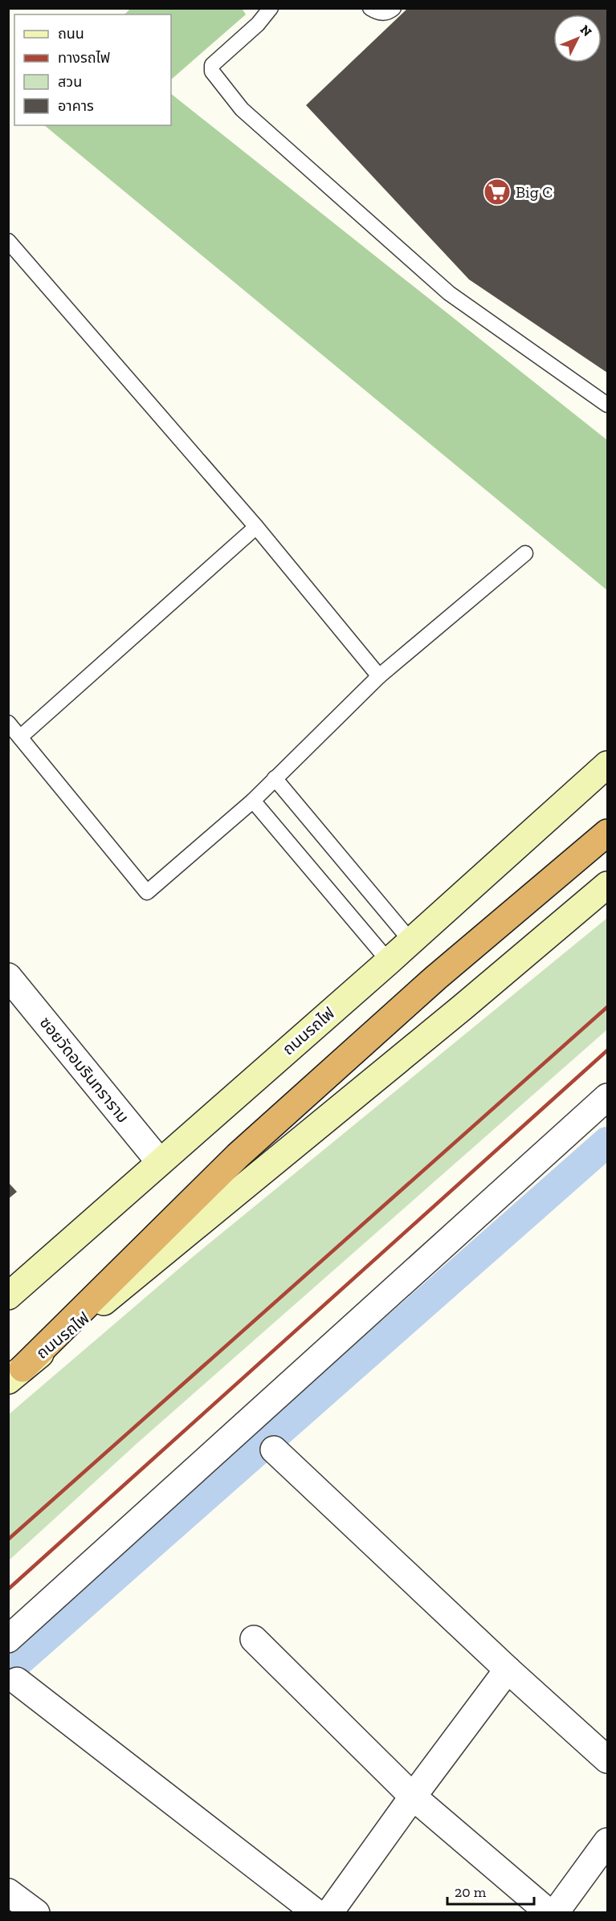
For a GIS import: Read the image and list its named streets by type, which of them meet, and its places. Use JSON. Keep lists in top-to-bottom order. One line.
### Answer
{"streets":{"main road":["ถนนรถไฟ"],"street":["ซอยวัดอมรินทราราม"]},"crossings":[["ถนนรถไฟ","ซอยวัดอมรินทราราม"]],"places":{"supermarket":["Big C"]},"legend":["ถนน","ทางรถไฟ","สวน","อาคาร"],"scale_bar":"20 m","north":"top right"}
